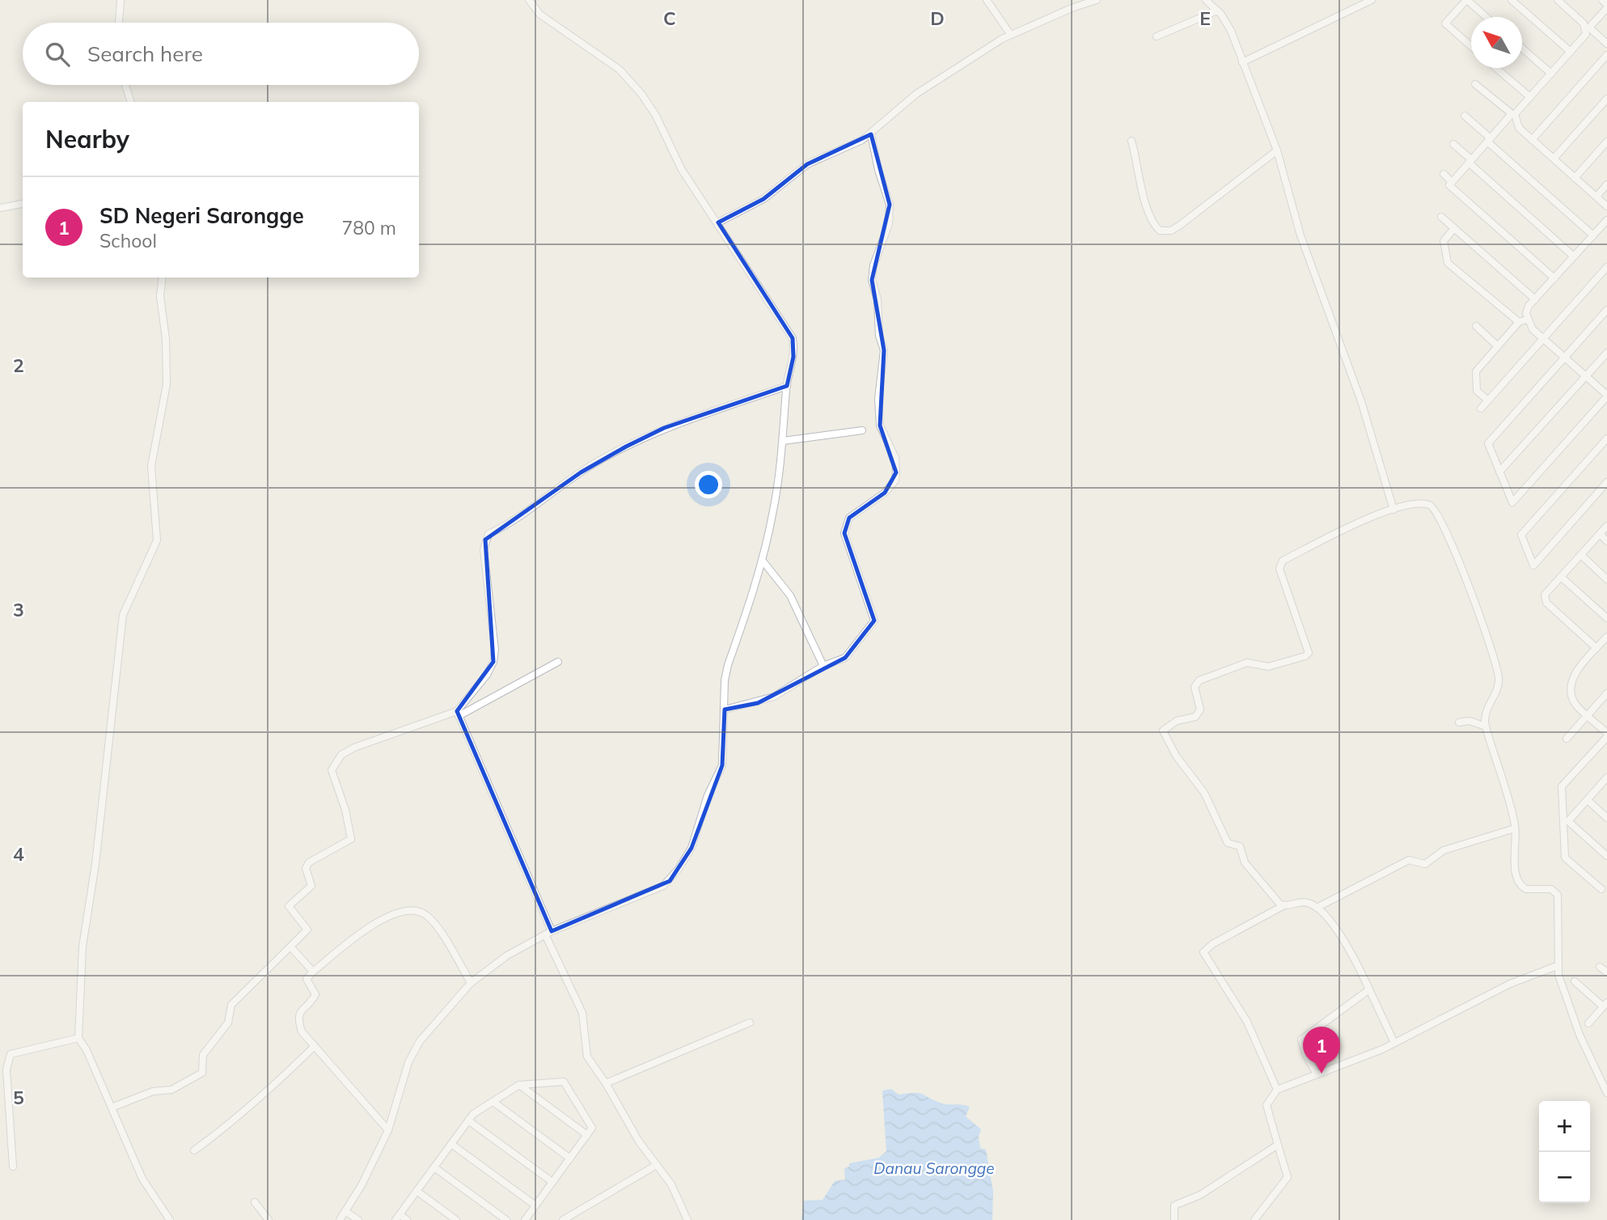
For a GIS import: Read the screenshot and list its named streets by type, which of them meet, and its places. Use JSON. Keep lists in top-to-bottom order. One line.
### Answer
{"water":["Danau Sarongge"],"north":"top left","page":{"search":"Search here","heading":"Nearby","list":[{"mark":"1","name":"SD Negeri Sarongge","note":"School","value":"780 m"}],"pins":"1","map_buttons":["+","−"]},"grid":{"columns":["C","D","E"],"rows":["2","3","4","5"]}}
